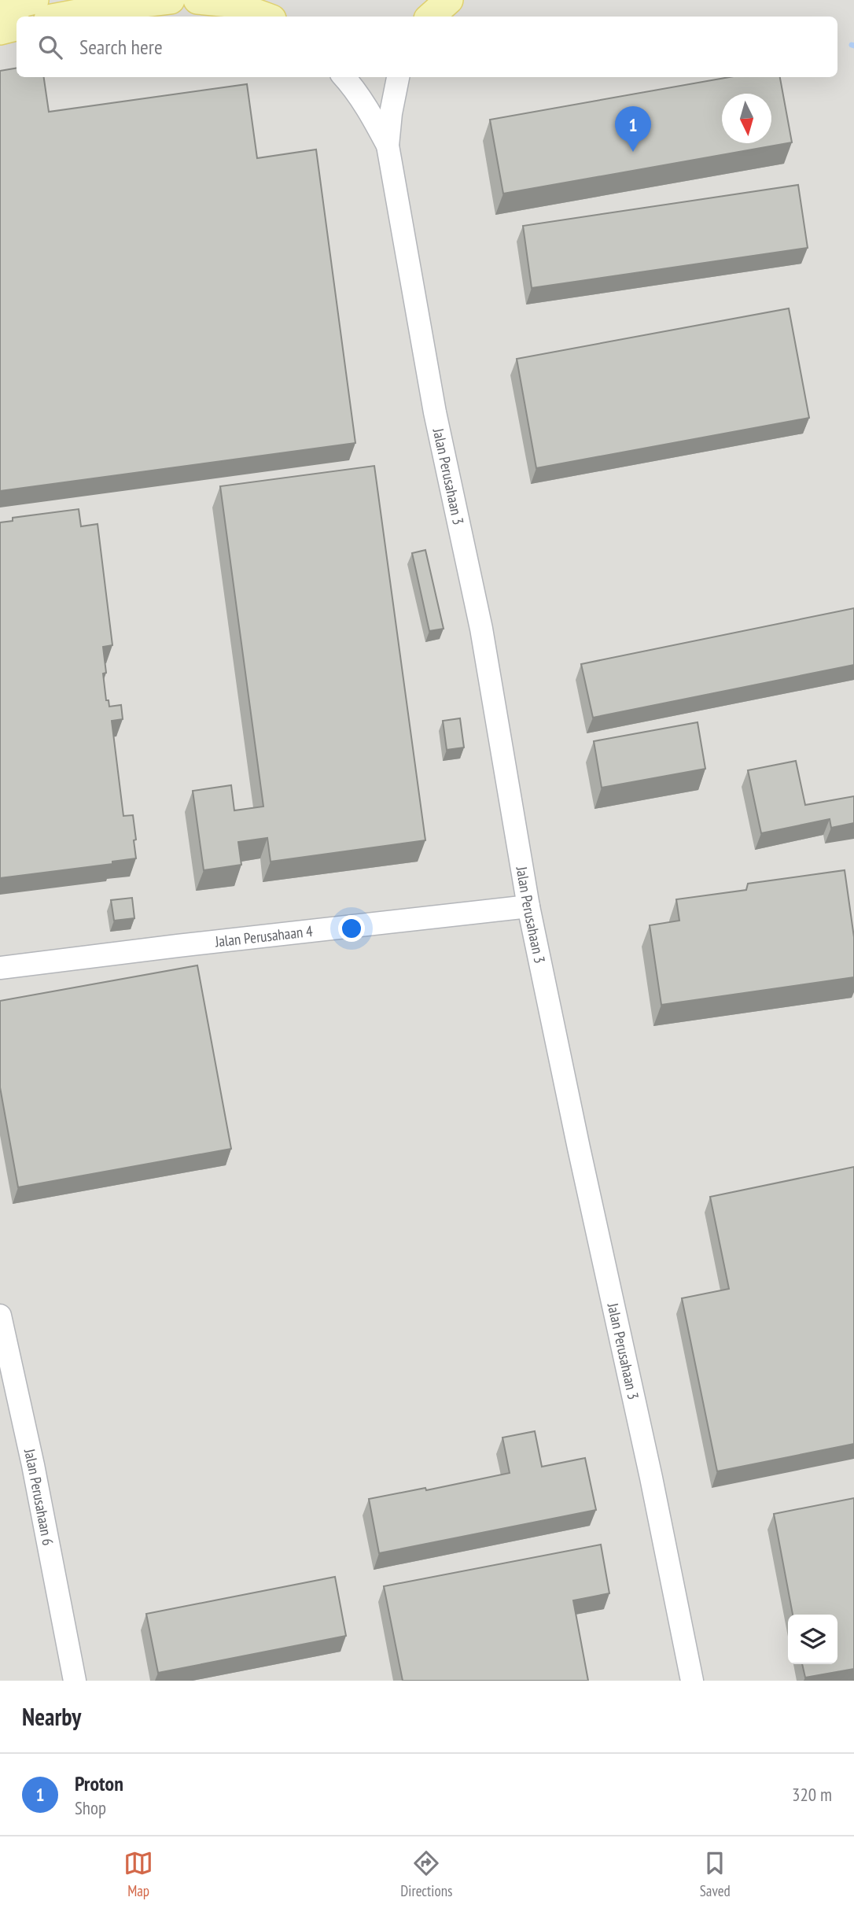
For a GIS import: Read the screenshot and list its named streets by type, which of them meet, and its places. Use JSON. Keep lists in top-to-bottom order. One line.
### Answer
{"streets":{"street":["Jalan Perusahaan 3","Jalan Perusahaan 4","Jalan Perusahaan 6"]},"crossings":[["Jalan Perusahaan 3","Jalan Perusahaan 4"]],"north":"bottom","page":{"search":"Search here","pins":"1","heading":"Nearby","list":[{"mark":"1","name":"Proton","note":"Shop","value":"320 m"}],"nav":["Map","Directions","Saved"]}}
